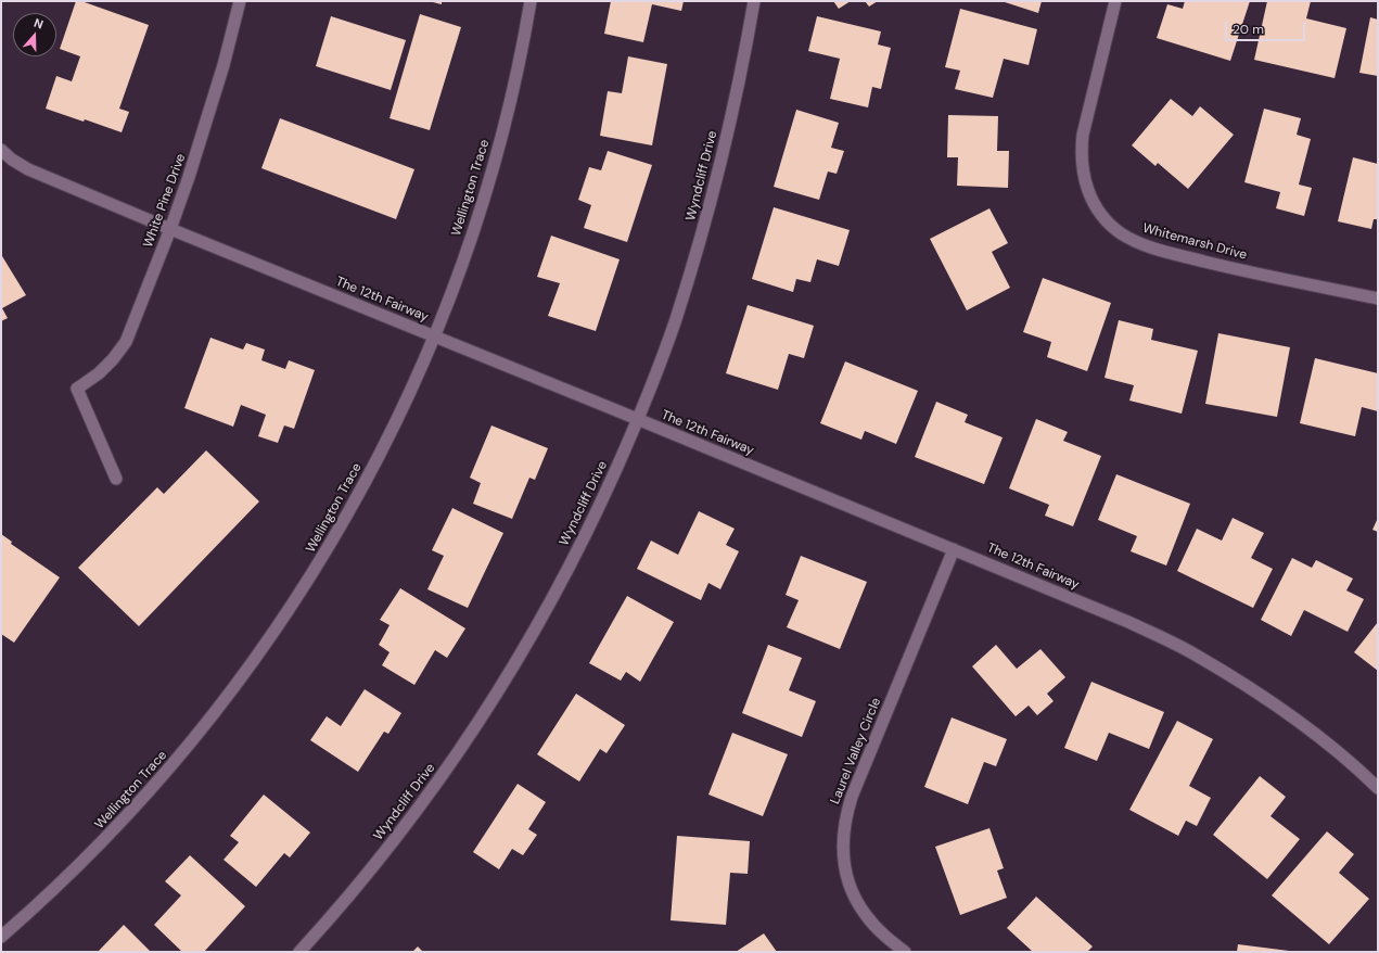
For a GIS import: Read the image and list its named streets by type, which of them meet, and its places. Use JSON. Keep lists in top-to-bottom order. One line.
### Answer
{"streets":{"street":["Wyndcliff Drive","Wellington Trace","White Pine Drive","Whitemarsh Drive","The 12th Fairway","Laurel Valley Circle"]},"crossings":[["Wyndcliff Drive","The 12th Fairway"],["Wellington Trace","The 12th Fairway"],["White Pine Drive","The 12th Fairway"],["The 12th Fairway","Laurel Valley Circle"]],"scale_bar":"20 m","north":"top"}
